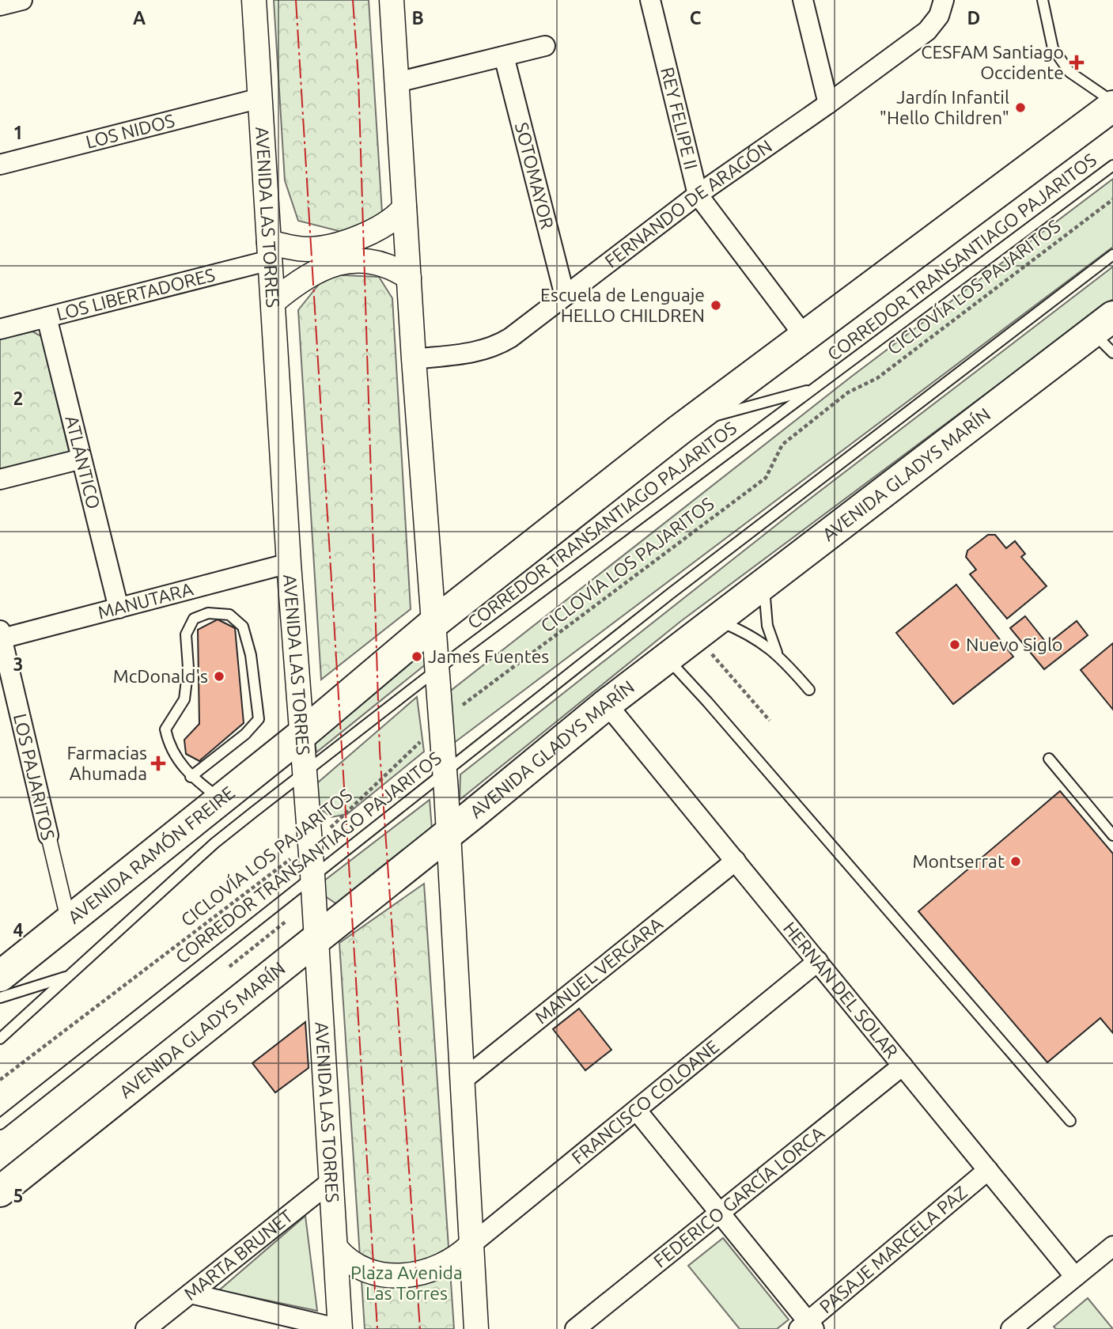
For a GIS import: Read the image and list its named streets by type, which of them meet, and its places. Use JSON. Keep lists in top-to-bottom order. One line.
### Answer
{"streets":{"main road":["AVENIDA GLADYS MARÍN","AVENIDA RAMÓN FREIRE"],"street":["REY FELIPE II","LOS NIDOS","SOTOMAYOR","FERNANDO DE ARAGÓN","AVENIDA LAS TORRES","LOS LIBERTADORES","ATLÁNTICO","MANUTARA","LOS PAJARITOS","MANUEL VERGARA","HERNÁN DEL SOLAR","FRANCISCO COLOANE","FEDERICO GARCÍA LORCA","PASAJE MARCELA PAZ","MARTA BRUNET"],"lane":["CORREDOR TRANSANTIAGO PAJARITOS"],"path":["CICLOVÍA LOS PAJARITOS"]},"crossings":[["REY FELIPE II","FERNANDO DE ARAGÓN"],["LOS NIDOS","AVENIDA LAS TORRES"],["SOTOMAYOR","FERNANDO DE ARAGÓN"],["AVENIDA LAS TORRES","CORREDOR TRANSANTIAGO PAJARITOS"],["AVENIDA LAS TORRES","CICLOVÍA LOS PAJARITOS"],["AVENIDA LAS TORRES","LOS LIBERTADORES"],["AVENIDA LAS TORRES","AVENIDA GLADYS MARÍN"],["AVENIDA LAS TORRES","MANUTARA"],["AVENIDA LAS TORRES","AVENIDA RAMÓN FREIRE"],["AVENIDA LAS TORRES","MARTA BRUNET"],["LOS LIBERTADORES","ATLÁNTICO"],["ATLÁNTICO","MANUTARA"],["AVENIDA GLADYS MARÍN","HERNÁN DEL SOLAR"],["MANUTARA","LOS PAJARITOS"],["LOS PAJARITOS","AVENIDA RAMÓN FREIRE"],["MANUEL VERGARA","HERNÁN DEL SOLAR"],["HERNÁN DEL SOLAR","FRANCISCO COLOANE"],["HERNÁN DEL SOLAR","FEDERICO GARCÍA LORCA"],["HERNÁN DEL SOLAR","PASAJE MARCELA PAZ"]],"parks":["Plaza Avenida Las Torres"],"places":{"health":["CESFAM Santiago Occidente","Farmacias Ahumada"],"other":["Jardín Infantil \"Hello Children\"","Escuela de Lenguaje HELLO CHILDREN","Nuevo Siglo","James Fuentes","McDonald's","Montserrat"]},"grid":{"columns":["A","B","C","D"],"rows":["1","2","3","4","5"]}}
